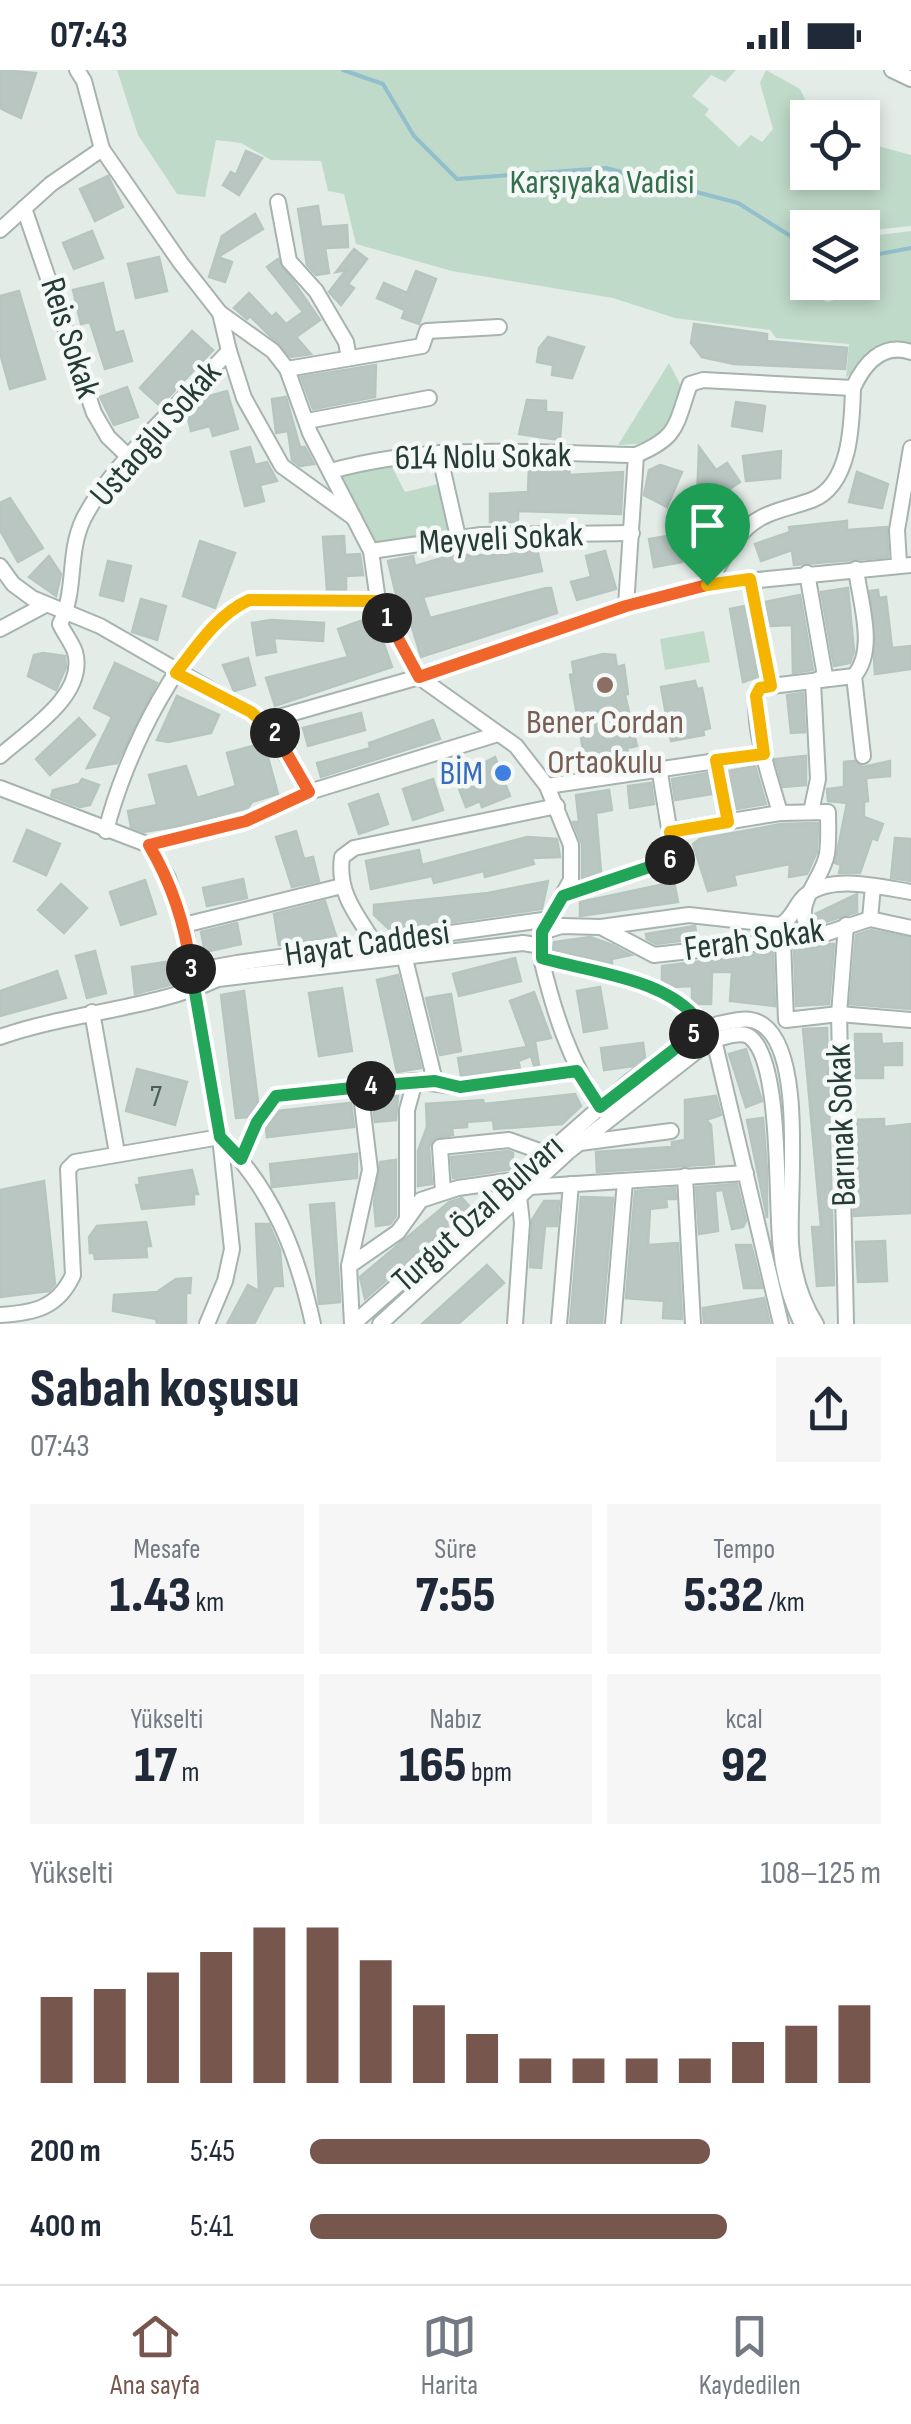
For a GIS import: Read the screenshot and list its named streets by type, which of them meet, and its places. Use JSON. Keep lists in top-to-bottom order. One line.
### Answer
{"streets":{"street":["Reis Sokak","Ustaoğlu Sokak","614 Nolu Sokak","Meyveli Sokak","Ferah Sokak","Hayat Caddesi","Barınak Sokak","Turgut Özal Bulvarı"]},"crossings":[["Reis Sokak","Ustaoğlu Sokak"],["Ferah Sokak","Barınak Sokak"]],"parks":["Karşıyaka Vadisi"],"places":["Bener Cordan Ortaokulu","BİM"],"house_numbers":["7"],"page":{"status":"07:43","pins":["1","2","6","3","5","4"],"heading":["Sabah koşusu","07:43"],"stats":[["Mesafe","1.43 km"],["Süre","7:55"],["Tempo","5:32 /km"],["Yükselti","17 m"],["Nabız","165 bpm"],["kcal","92"]],"chart":["Yükselti","108–125 m"],"list":[{"name":"200 m","note":"5:45"},{"name":"400 m","note":"5:41"}],"tabs":["Ana sayfa","Harita","Kaydedilen"]}}
